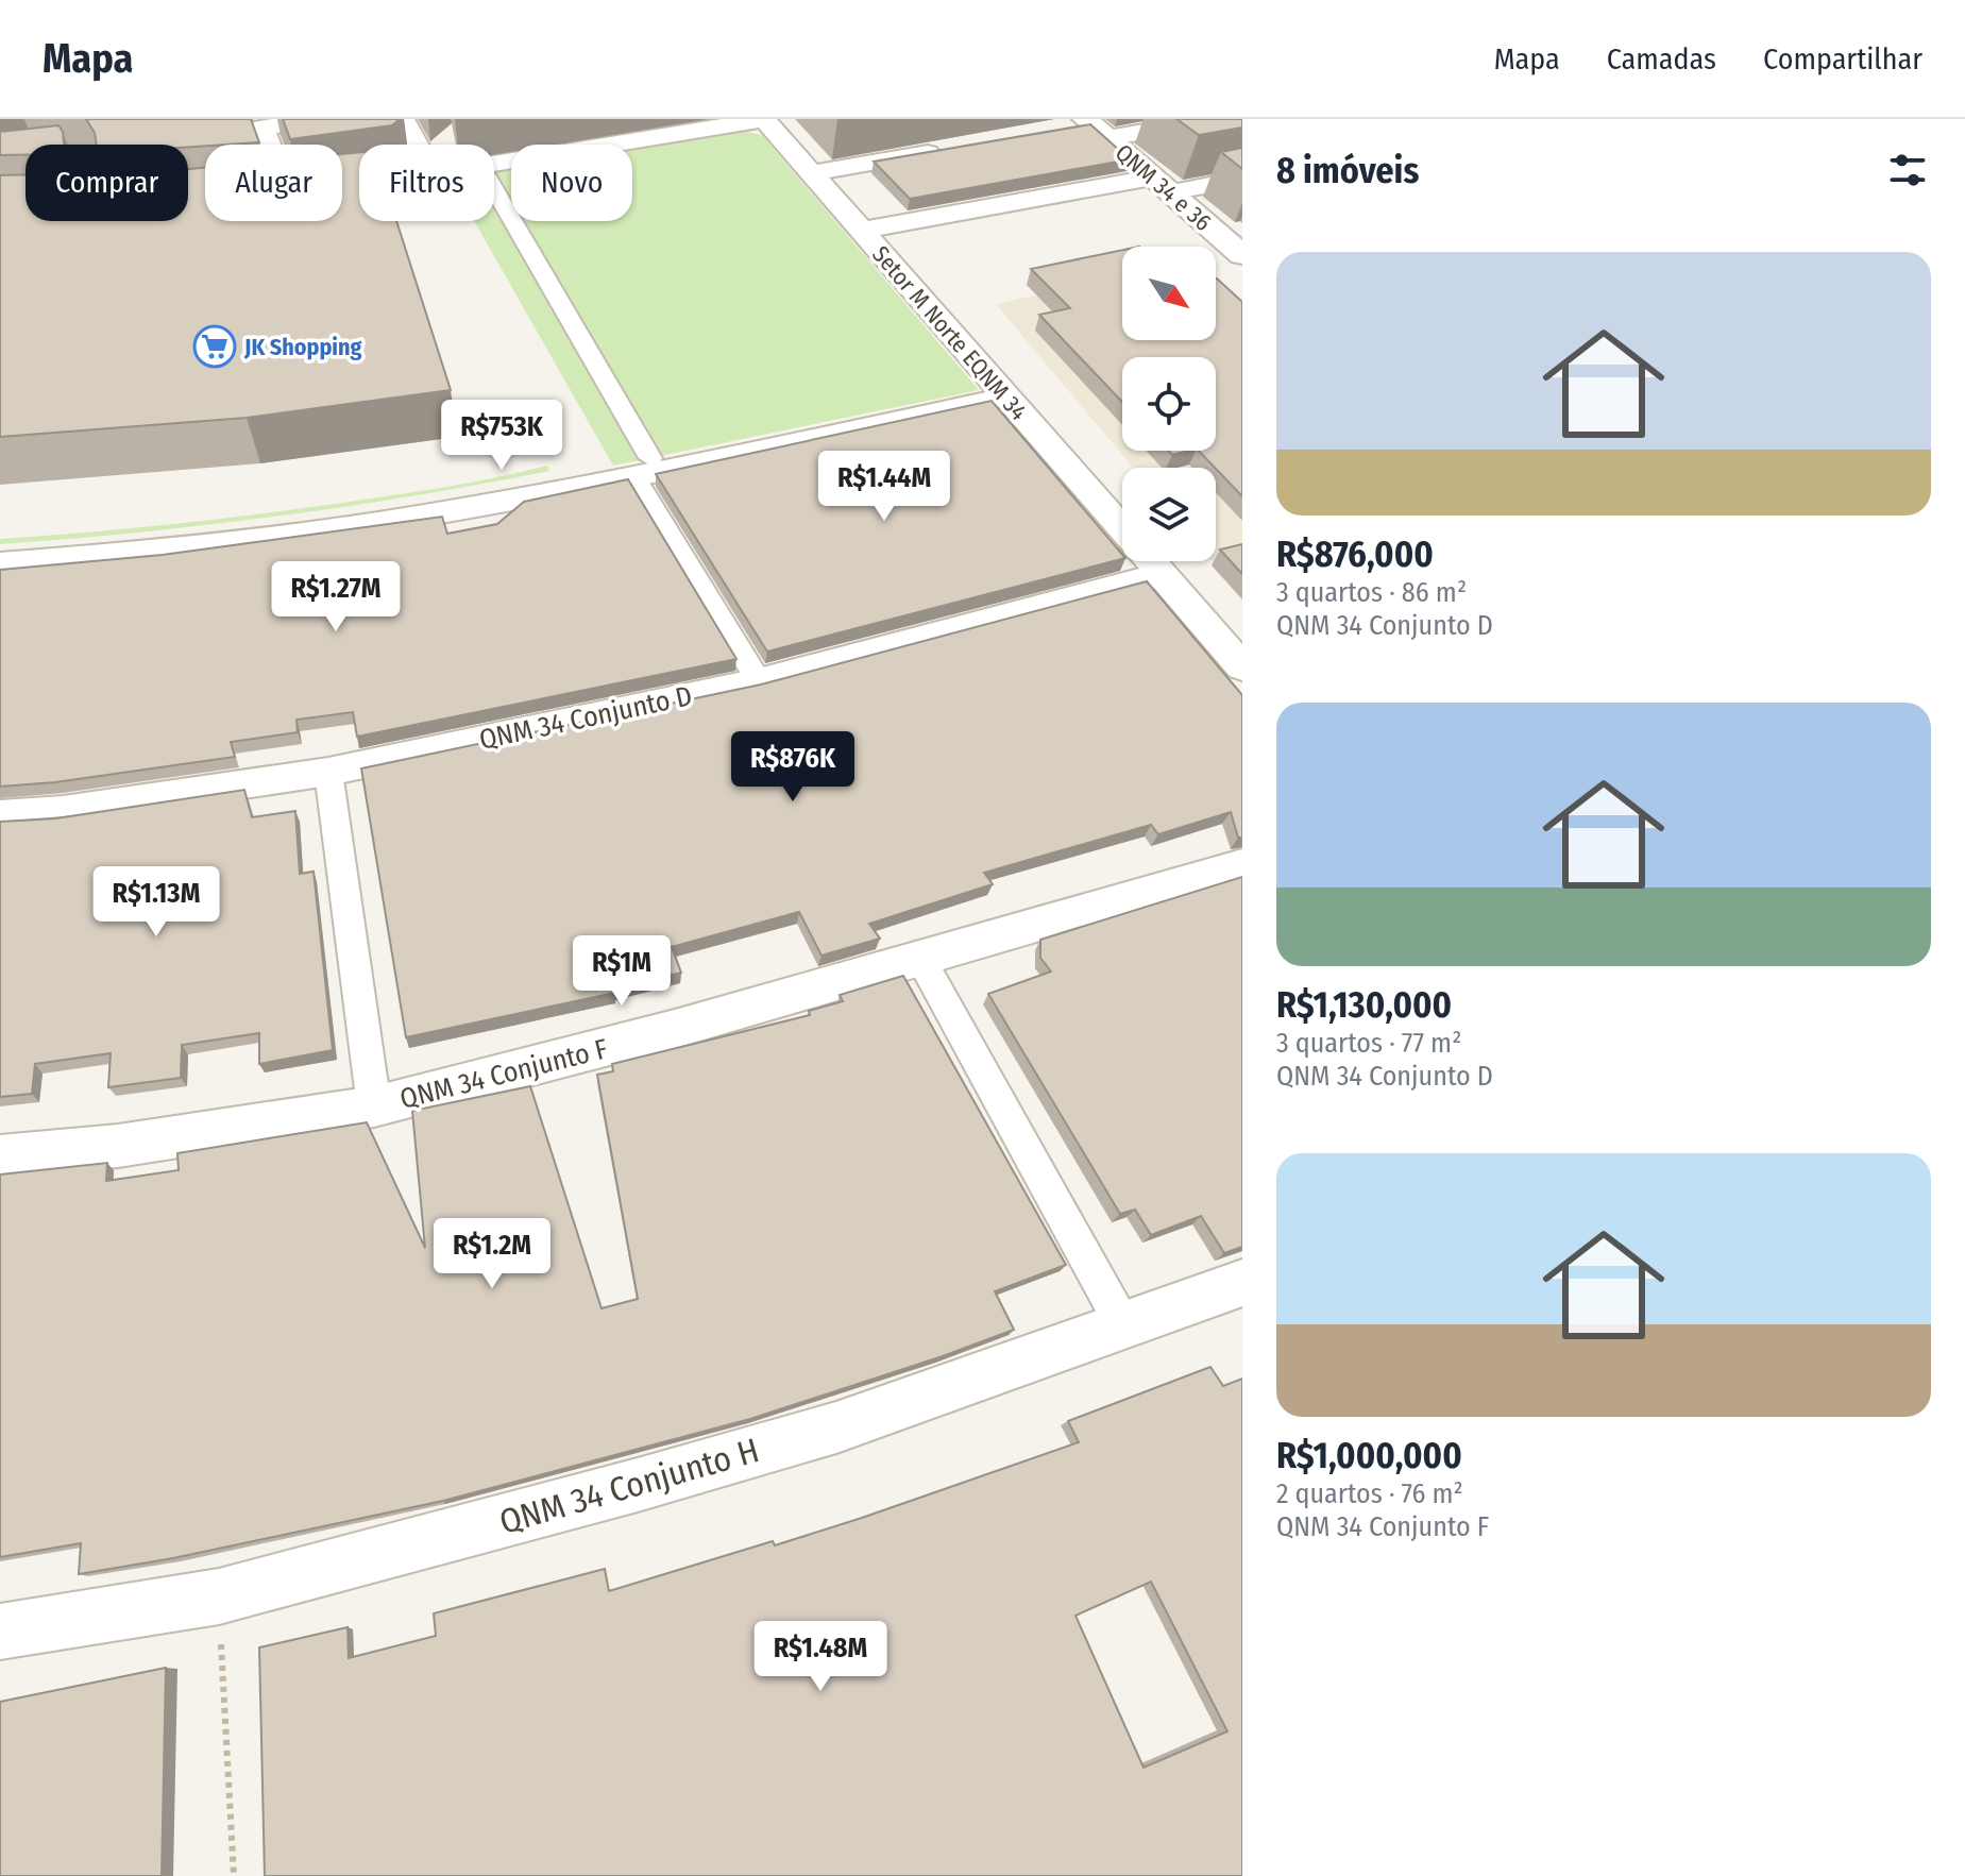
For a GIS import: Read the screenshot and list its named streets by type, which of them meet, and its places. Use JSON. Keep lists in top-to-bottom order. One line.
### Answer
{"streets":{"street":["QNM 34 e 36","Setor M Norte EQNM 34","QNM 34 Conjunto D","QNM 34 Conjunto F","QNM 34 Conjunto H"]},"crossings":[["Setor M Norte EQNM 34","QNM 34 Conjunto D"]],"places":{"supermarket":["JK Shopping"]},"north":"bottom right","page":{"header":"Mapa","nav":["Mapa","Camadas","Compartilhar"],"heading":"8 imóveis","chip":["Comprar","Alugar","Filtros","Novo"],"list":[{"name":"R$876,000","note":"3 quartos · 86 m² · QNM 34 Conjunto D"},{"name":"R$1,130,000","note":"3 quartos · 77 m² · QNM 34 Conjunto D"},{"name":"R$1,000,000","note":"2 quartos · 76 m² · QNM 34 Conjunto F"}],"price":["R$753K","R$1.44M","R$1.27M","R$876K","R$1.13M","R$1M","R$1.2M","R$1.48M"]}}
